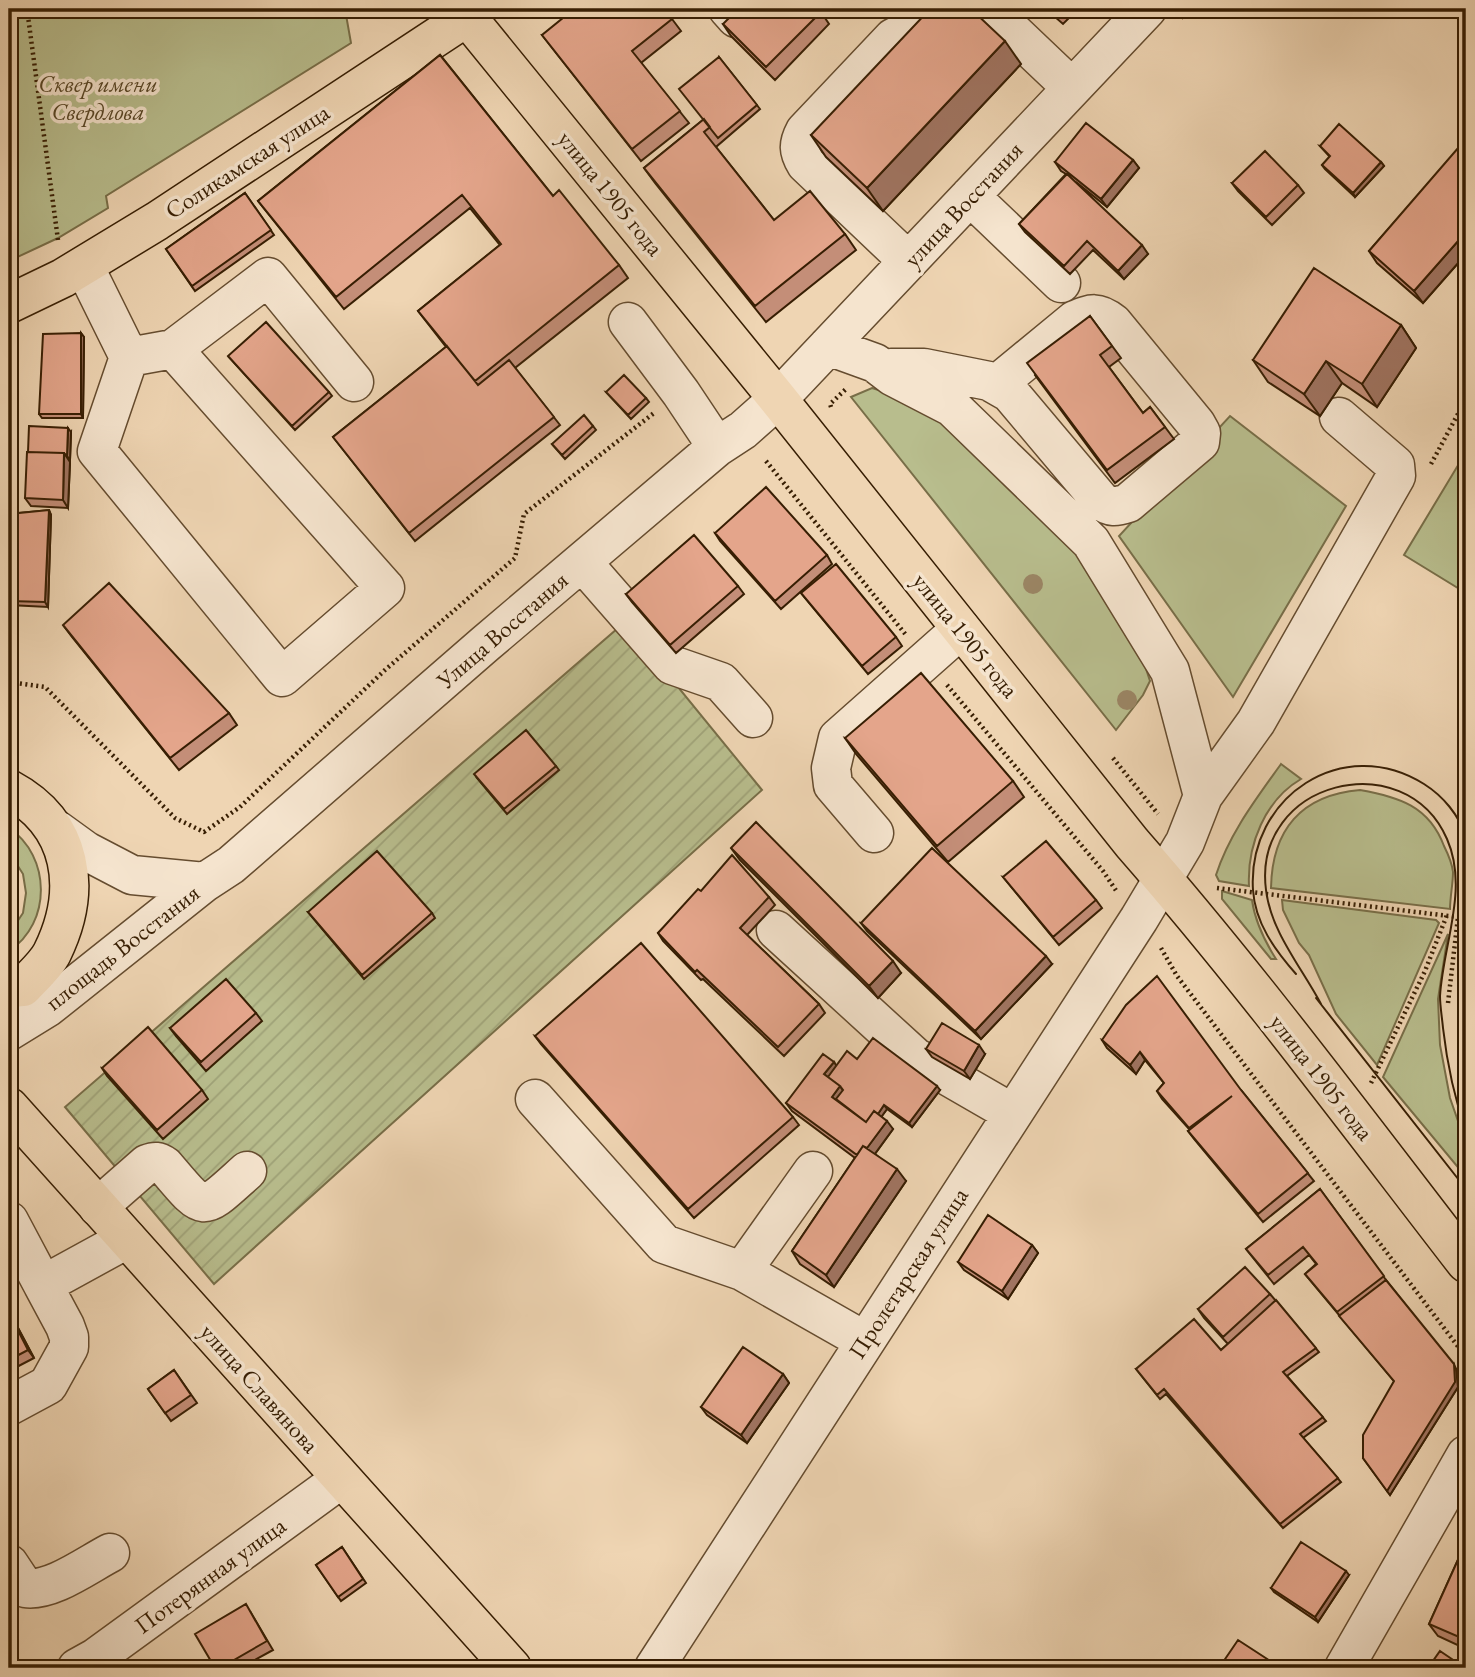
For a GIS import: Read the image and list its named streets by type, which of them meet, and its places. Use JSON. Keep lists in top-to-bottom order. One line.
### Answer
{"streets":{"main road":["Соликамская улица","улица 1905 года","площадь Восстания","улица Славянова"],"street":["улица Восстания","Улица Восстания","Пролетарская улица","Потерянная улица"]},"crossings":[["Соликамская улица","улица 1905 года"],["улица 1905 года","улица Восстания"],["улица 1905 года","Улица Восстания"],["улица 1905 года","Пролетарская улица"],["улица Восстания","Улица Восстания"],["Улица Восстания","площадь Восстания"],["улица Славянова","Потерянная улица"]],"parks":["Сквер имени Свердлова"]}
